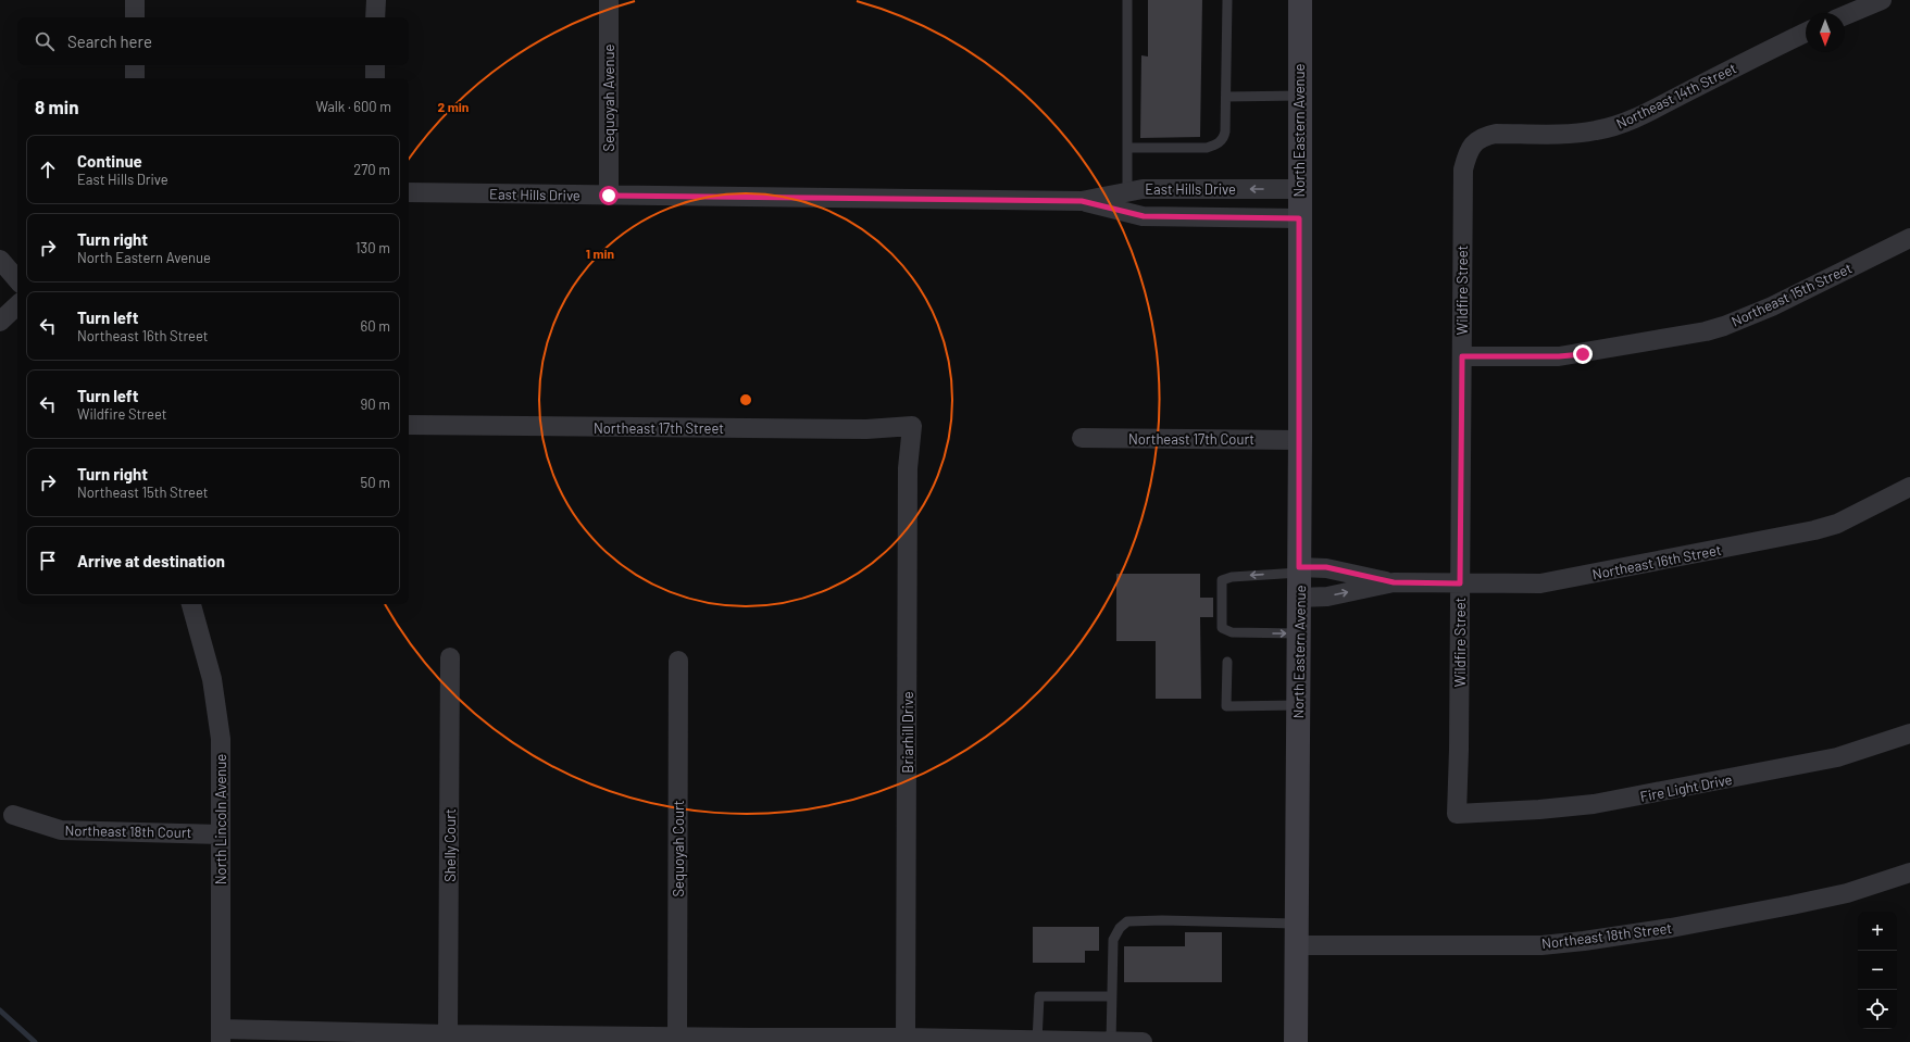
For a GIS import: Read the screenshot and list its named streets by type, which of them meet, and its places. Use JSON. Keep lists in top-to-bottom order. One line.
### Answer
{"streets":{"main road":["North Eastern Avenue"],"street":["Northeast 14th Street","Sequoyah Avenue","East Hills Drive","Wildfire Street","Northeast 15th Street","Northeast 17th Street","Northeast 17th Court","Northeast 16th Street","Briarhill Drive","Fire Light Drive","North Lincoln Avenue","Northeast 18th Court","Shelly Court","Sequoyah Court","Northeast 18th Street"]},"crossings":[["Northeast 14th Street","Wildfire Street"],["Sequoyah Avenue","East Hills Drive"],["North Eastern Avenue","East Hills Drive"],["North Eastern Avenue","Northeast 17th Court"],["North Eastern Avenue","Northeast 16th Street"],["North Eastern Avenue","Northeast 18th Street"],["Wildfire Street","Northeast 15th Street"],["Wildfire Street","Northeast 16th Street"],["Wildfire Street","Fire Light Drive"],["Northeast 17th Street","Briarhill Drive"],["North Lincoln Avenue","Northeast 18th Court"]],"north":"bottom","page":{"search":"Search here","heading":["8 min","Walk · 600 m"],"list":[["Continue","East Hills Drive","270 m"],["Turn right","North Eastern Avenue","130 m"],["Turn left","Northeast 16th Street","60 m"],["Turn left","Wildfire Street","90 m"],["Turn right","Northeast 15th Street","50 m"],"Arrive at destination"],"map_buttons":["+","−"]},"rings":["2 min","1 min"]}
